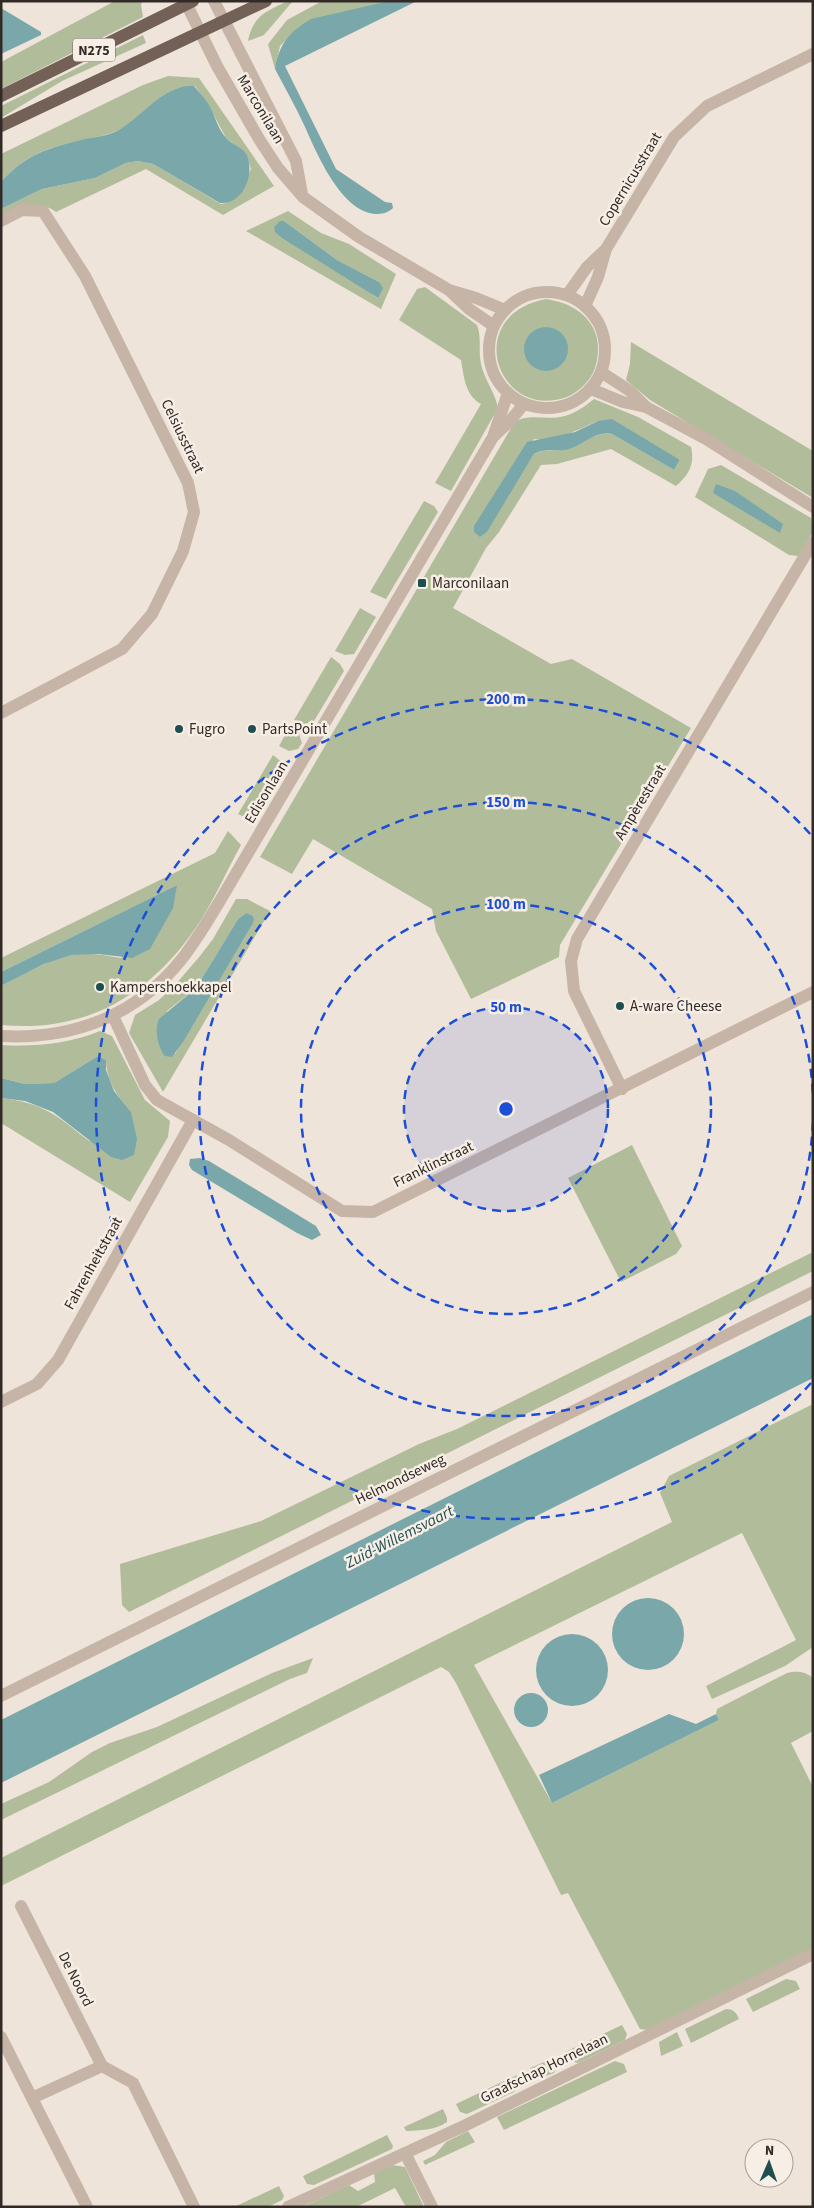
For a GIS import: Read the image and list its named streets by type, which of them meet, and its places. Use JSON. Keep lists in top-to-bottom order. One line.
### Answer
{"streets":{"main road":["N275"],"street":["Marconilaan","Copernicusstraat","Celsiusstraat","Edisonlaan","Ampèrestraat","Franklinstraat","Fahrenheitstraat","Helmondseweg","De Noord","Graafschap Hornelaan"]},"crossings":[["N275","Marconilaan"],["Marconilaan","Copernicusstraat"],["Marconilaan","Edisonlaan"],["Copernicusstraat","Edisonlaan"],["Edisonlaan","Franklinstraat"],["Ampèrestraat","Franklinstraat"],["Franklinstraat","Fahrenheitstraat"]],"water":["Zuid-Willemsvaart"],"places":{"transit":["Marconilaan"],"other":["Fugro","PartsPoint","Kampershoekkapel","A-ware Cheese"]},"north":"top","rings":["200 m","150 m","100 m","50 m"]}
